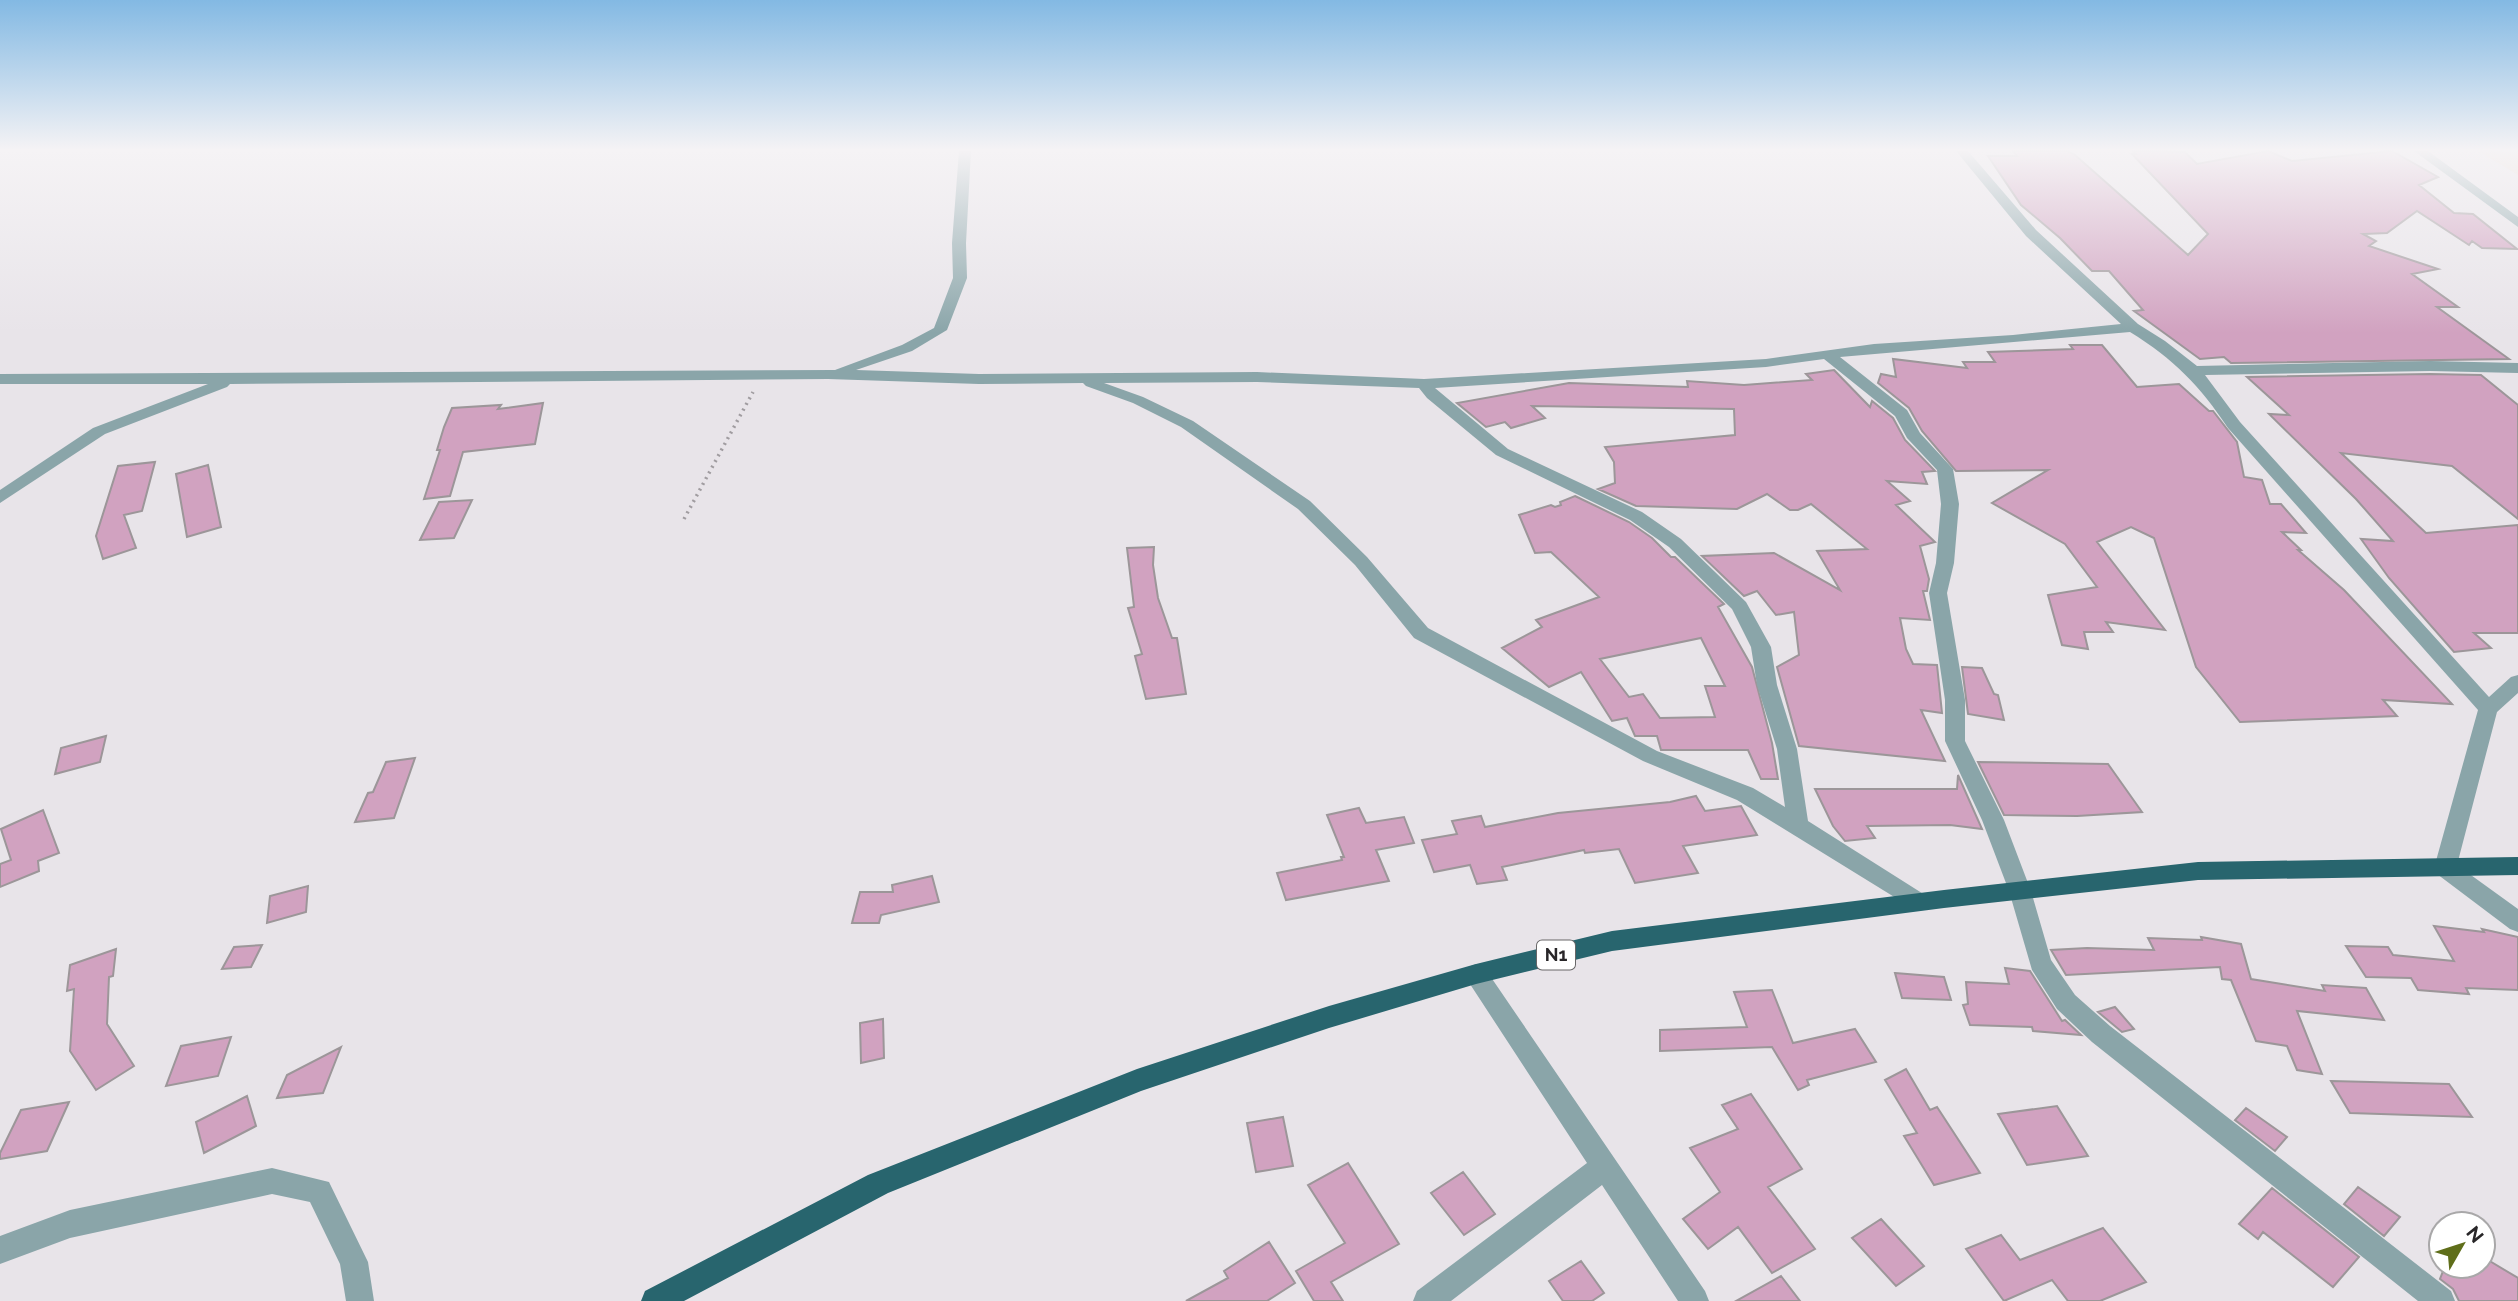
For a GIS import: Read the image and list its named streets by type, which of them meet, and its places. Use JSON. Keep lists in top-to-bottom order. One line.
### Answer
{"streets":{"highway":["N1"]},"north":"top right"}
